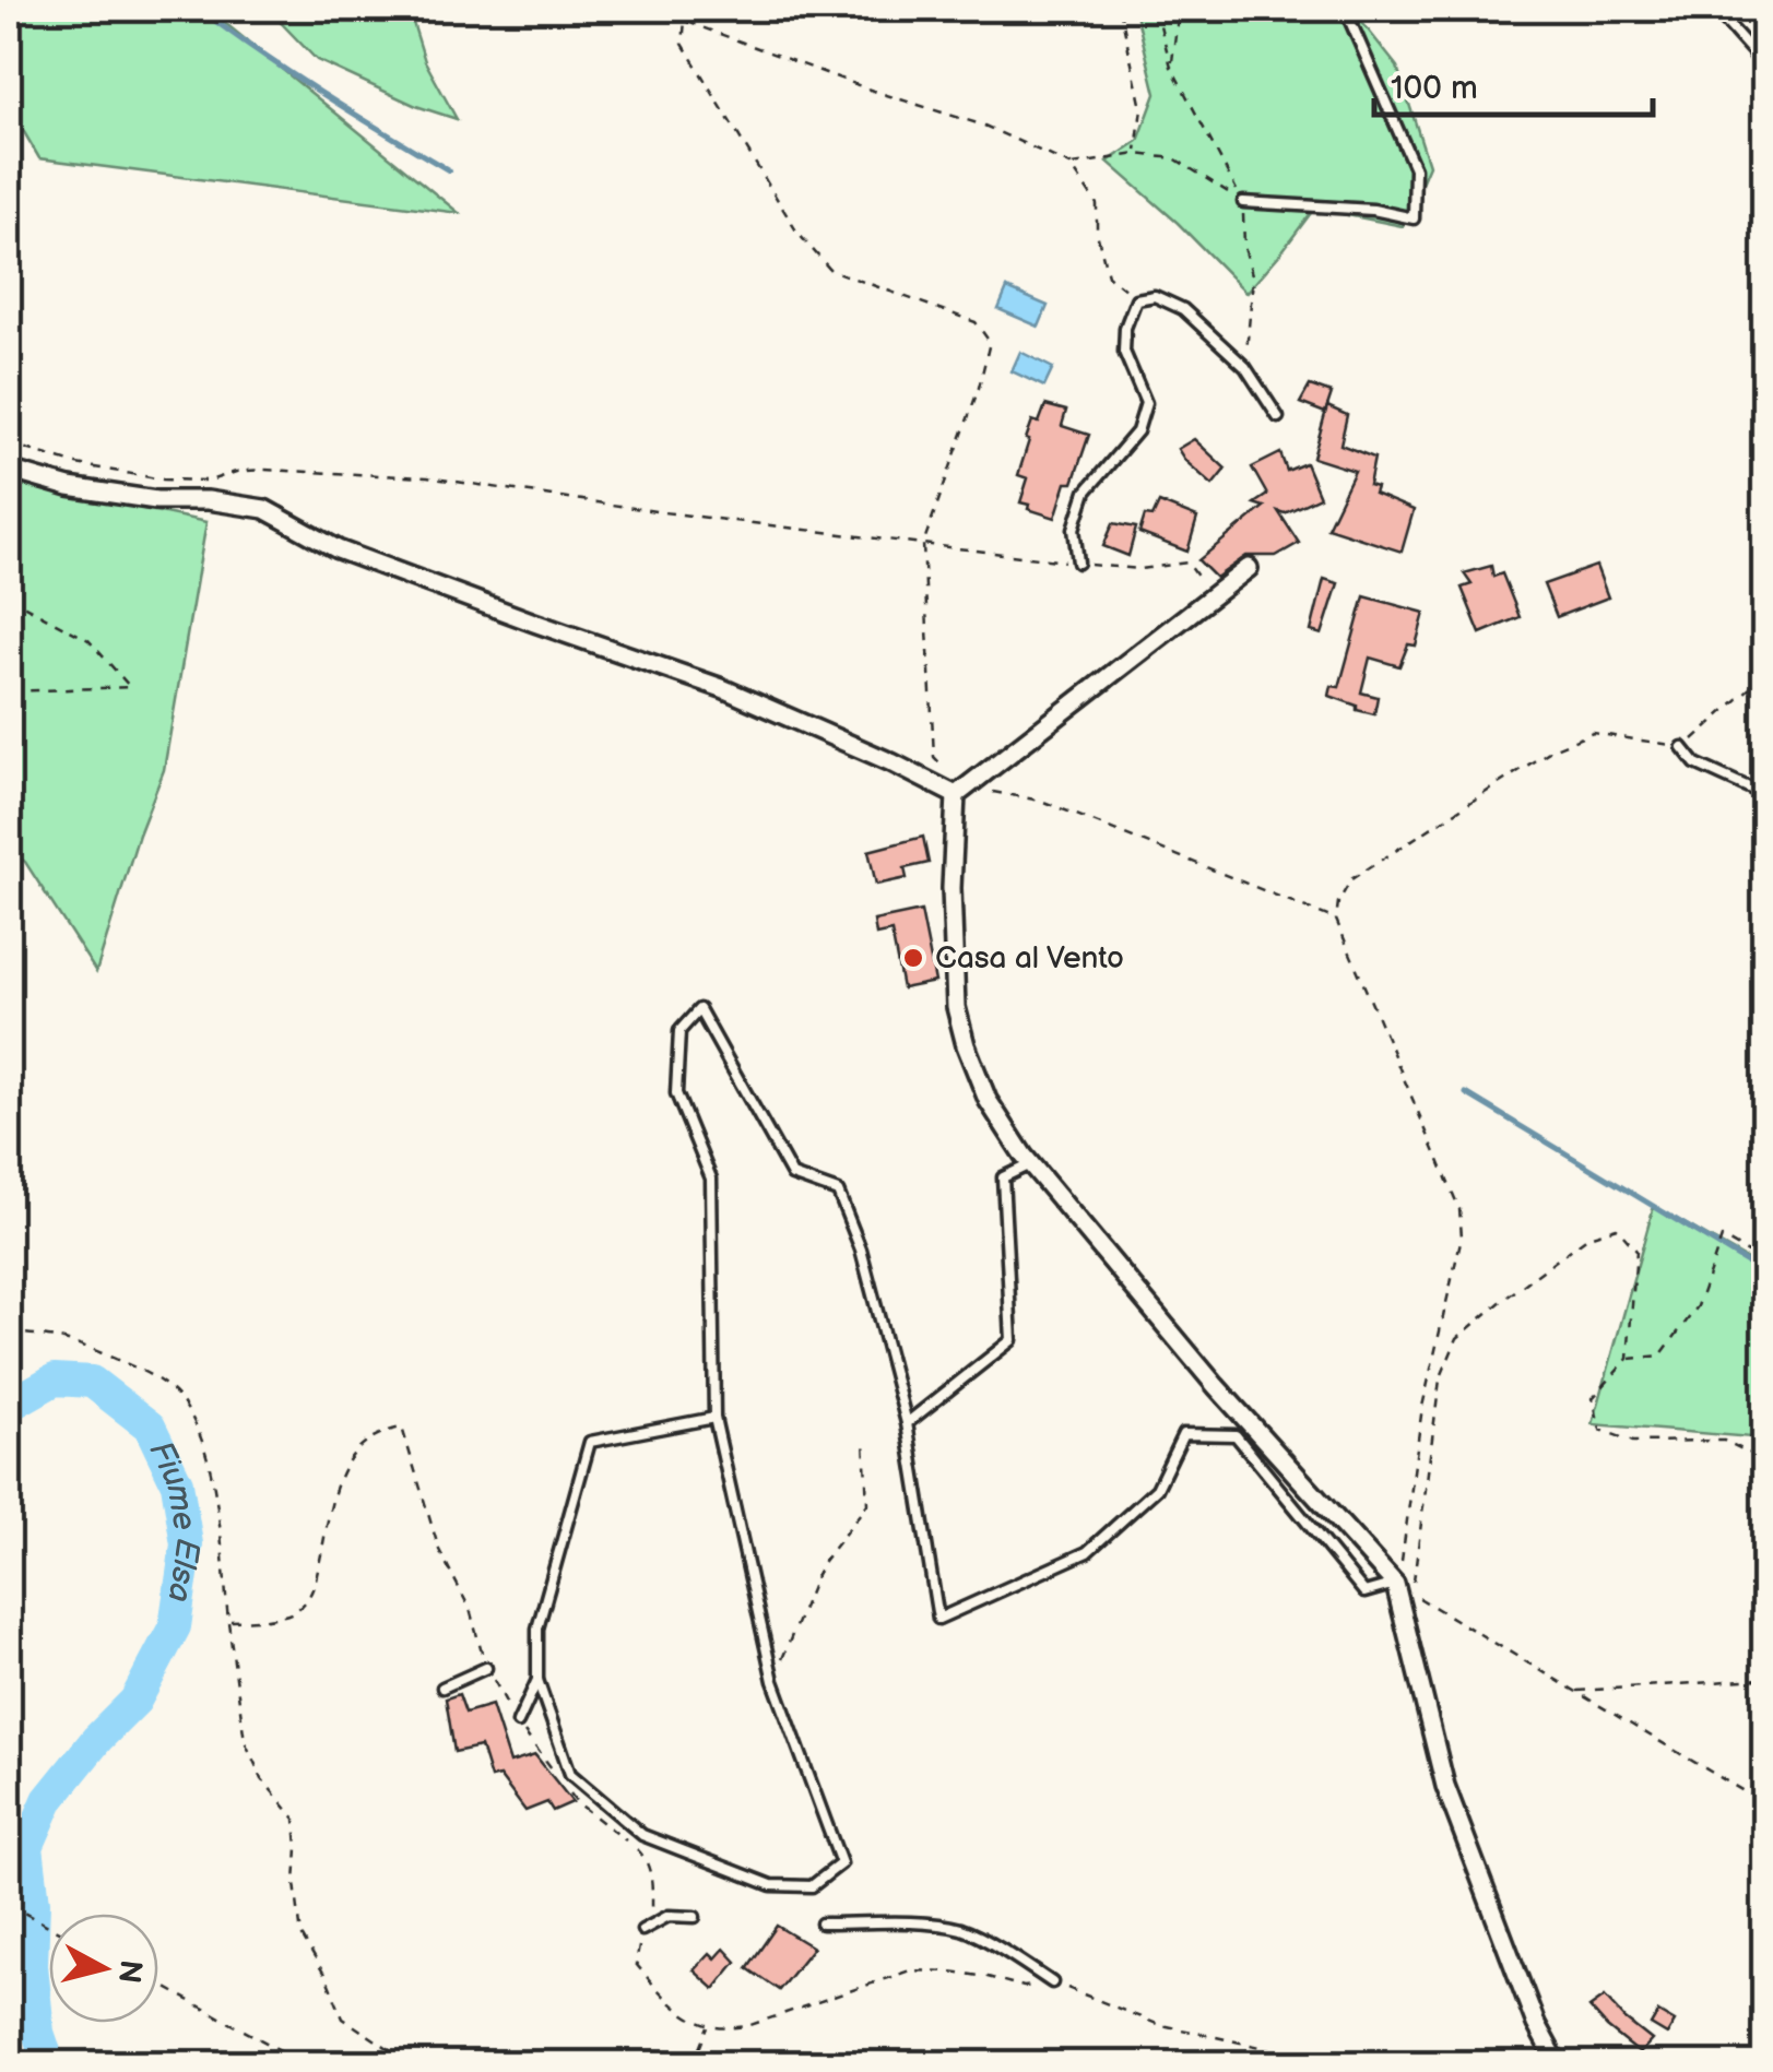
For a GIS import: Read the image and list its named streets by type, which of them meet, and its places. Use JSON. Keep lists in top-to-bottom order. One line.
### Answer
{"water":["Fiume Elsa"],"places":["Casa al Vento"],"scale_bar":"100 m","north":"right"}
